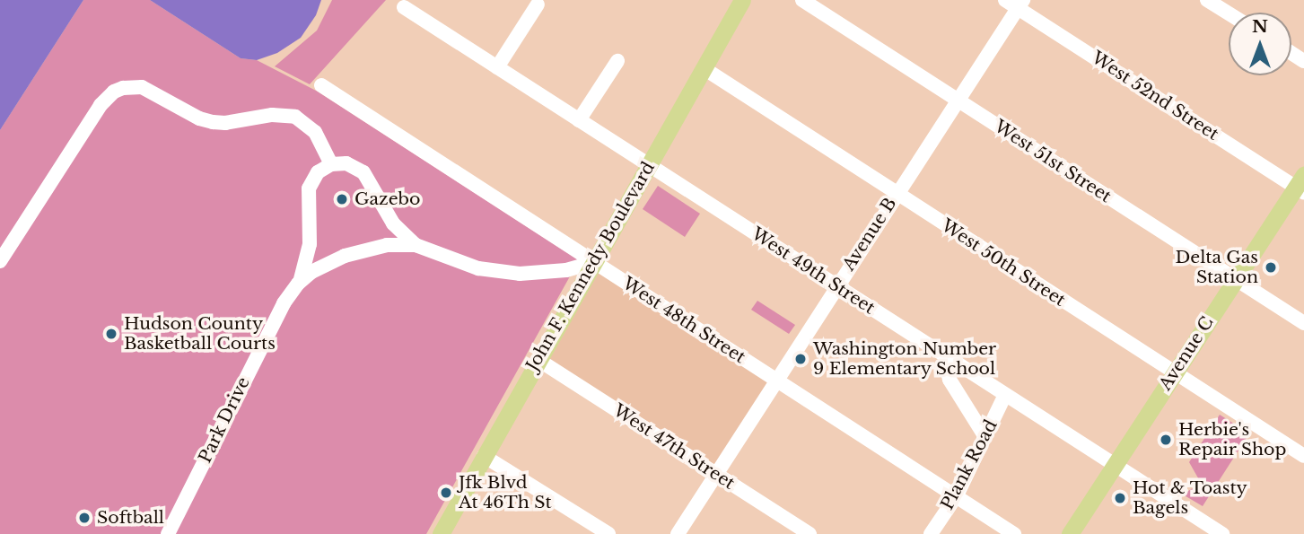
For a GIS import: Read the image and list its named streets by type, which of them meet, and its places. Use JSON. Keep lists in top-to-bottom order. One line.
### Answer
{"streets":{"main road":["John F. Kennedy Boulevard","Avenue C"],"street":["West 52nd Street","West 51st Street","Avenue B","West 50th Street","West 49th Street","West 48th Street","Park Drive","West 47th Street","Plank Road"]},"crossings":[["West 52nd Street","Avenue B"],["West 52nd Street","Avenue C"],["West 51st Street","Avenue B"],["West 51st Street","Avenue C"],["Avenue B","West 50th Street"],["Avenue B","West 49th Street"],["Avenue B","West 48th Street"],["Avenue B","West 47th Street"],["West 50th Street","John F. Kennedy Boulevard"],["West 50th Street","Avenue C"],["John F. Kennedy Boulevard","West 49th Street"],["John F. Kennedy Boulevard","West 48th Street"],["John F. Kennedy Boulevard","Park Drive"],["John F. Kennedy Boulevard","West 47th Street"],["West 49th Street","Avenue C"],["West 49th Street","Plank Road"],["West 48th Street","Park Drive"],["West 48th Street","Plank Road"]],"places":["Gazebo","Delta Gas Station","Hudson County Basketball Courts","Washington Number 9 Elementary School","Herbie's Repair Shop","Jfk Blvd At 46Th St","Hot & Toasty Bagels","Softball"],"north":"top"}
